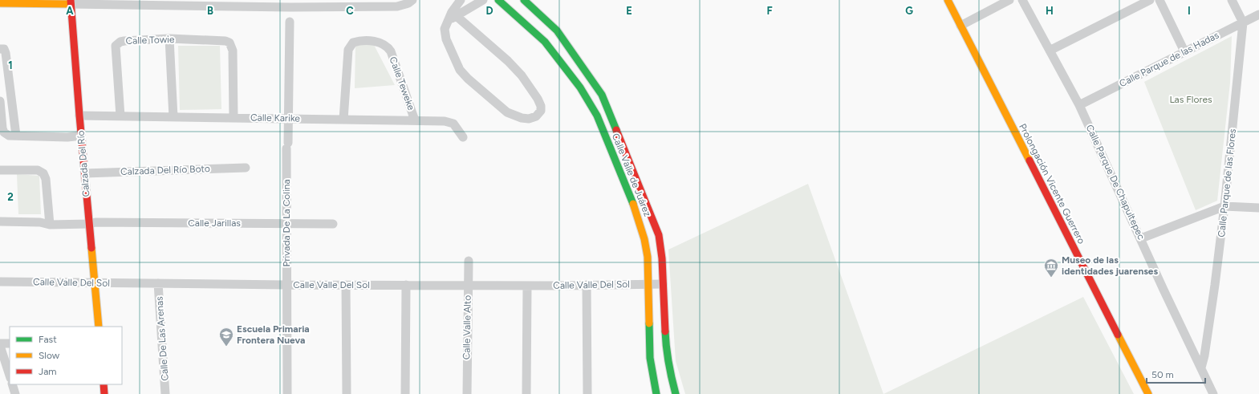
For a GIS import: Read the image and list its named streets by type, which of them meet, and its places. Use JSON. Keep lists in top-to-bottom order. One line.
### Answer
{"streets":{"street":["Calle Towie","Calle Parque de las Hadas","Calle Teweke","Calle Karike","Calzada Del Río","Calzada Del Río Boto","Calle Valle de Juárez","Calle Parque De Chapultepec","Calle Parque de las Flores","Prolongación Vicente Guerrero","Calle Jarillas","Privada De La Colina","Calle Valle Del Sol","Calle Valle Alto","Calle De Las Arenas"]},"crossings":[["Calle Towie","Calle Karike"],["Calle Parque de las Hadas","Calle Parque De Chapultepec"],["Calle Parque de las Hadas","Calle Parque de las Flores"],["Calle Teweke","Calle Karike"],["Calle Karike","Calzada Del Río"],["Calle Karike","Privada De La Colina"],["Calzada Del Río","Calzada Del Río Boto"],["Calzada Del Río","Calle Jarillas"],["Calzada Del Río","Calle Valle Del Sol"],["Calle Valle de Juárez","Calle Valle Del Sol"],["Calle Parque De Chapultepec","Calle Parque de las Flores"],["Calle Jarillas","Privada De La Colina"],["Privada De La Colina","Calle Valle Del Sol"],["Calle Valle Del Sol","Calle Valle Alto"],["Calle Valle Del Sol","Calle De Las Arenas"]],"parks":["Las Flores"],"places":{"museum":["Museo de las identidades juarenses"],"school or university":["Escuela Primaria Frontera Nueva"]},"legend":["Fast","Slow","Jam"],"scale_bar":"50 m","grid":{"columns":["A","B","C","D","E","F","G","H","I"],"rows":["1","2"]}}
